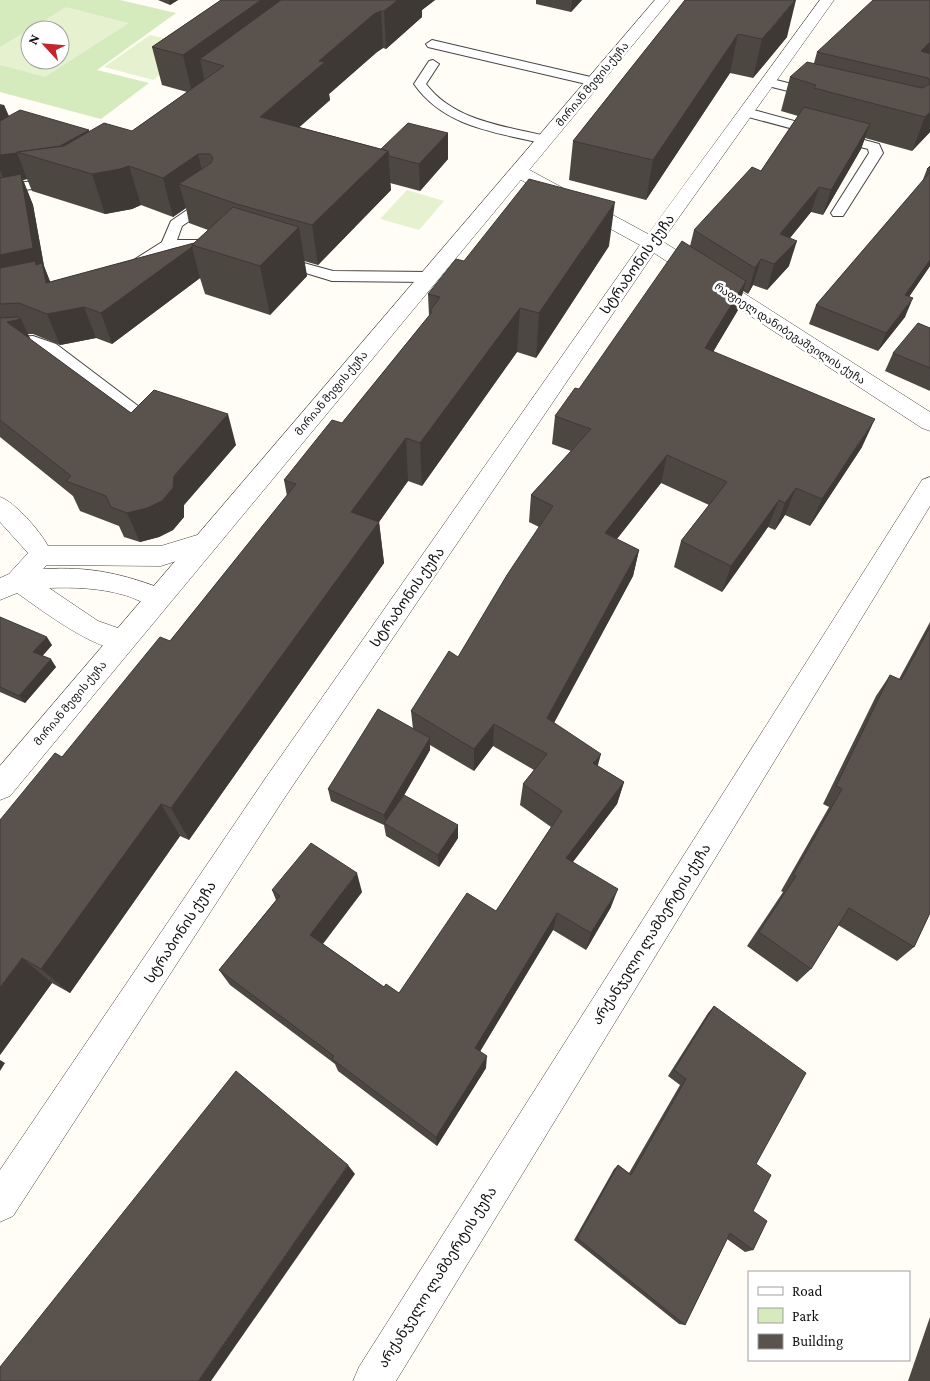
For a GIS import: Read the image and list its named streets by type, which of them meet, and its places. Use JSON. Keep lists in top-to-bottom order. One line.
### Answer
{"streets":{"street":["მირიან მეფის ქუჩა","სტრაბონის ქუჩა","რაფიელ დანიბეგაშვილის ქუჩა","არქანჯელო ლამბერტის ქუჩა"]},"crossings":[["მირიან მეფის ქუჩა","რაფიელ დანიბეგაშვილის ქუჩა"],["სტრაბონის ქუჩა","რაფიელ დანიბეგაშვილის ქუჩა"]],"legend":["Road","Park","Building"],"north":"top left"}
